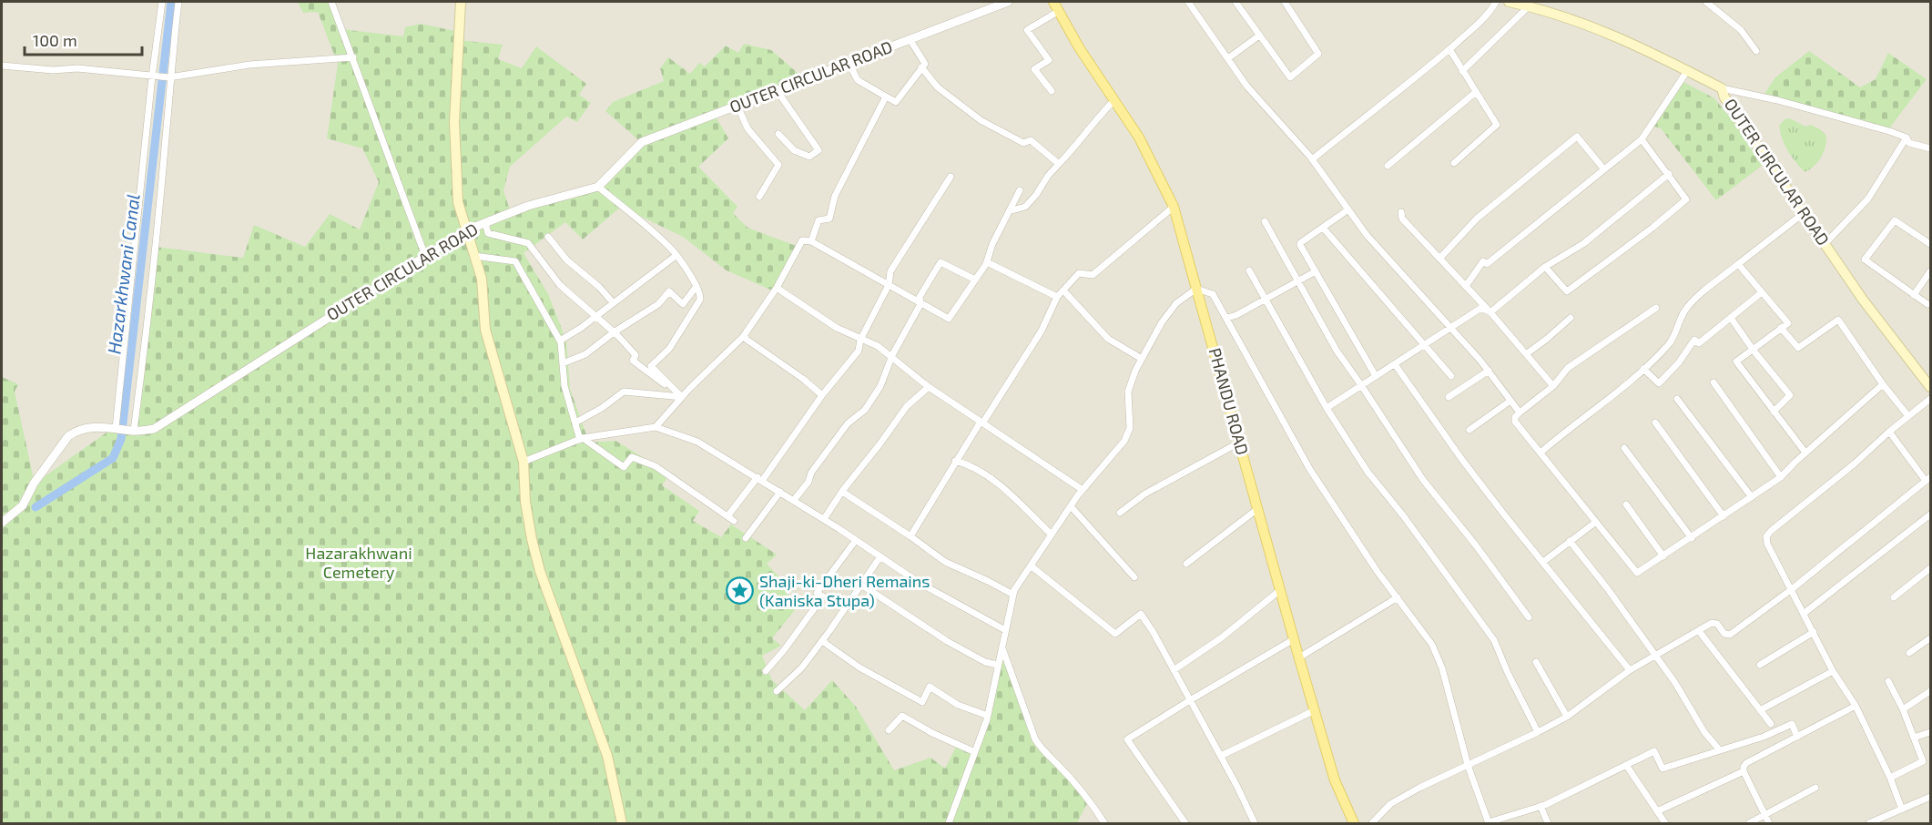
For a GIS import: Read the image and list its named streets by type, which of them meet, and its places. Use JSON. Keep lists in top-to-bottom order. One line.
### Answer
{"streets":{"main road":["OUTER CIRCULAR ROAD","PHANDU ROAD"]},"water":["Hazarkhwani Canal"],"parks":["Hazarakhwani Cemetery"],"places":{"place":["Shaji-ki-Dheri Remains (Kaniska Stupa)"]},"scale_bar":"100 m"}
